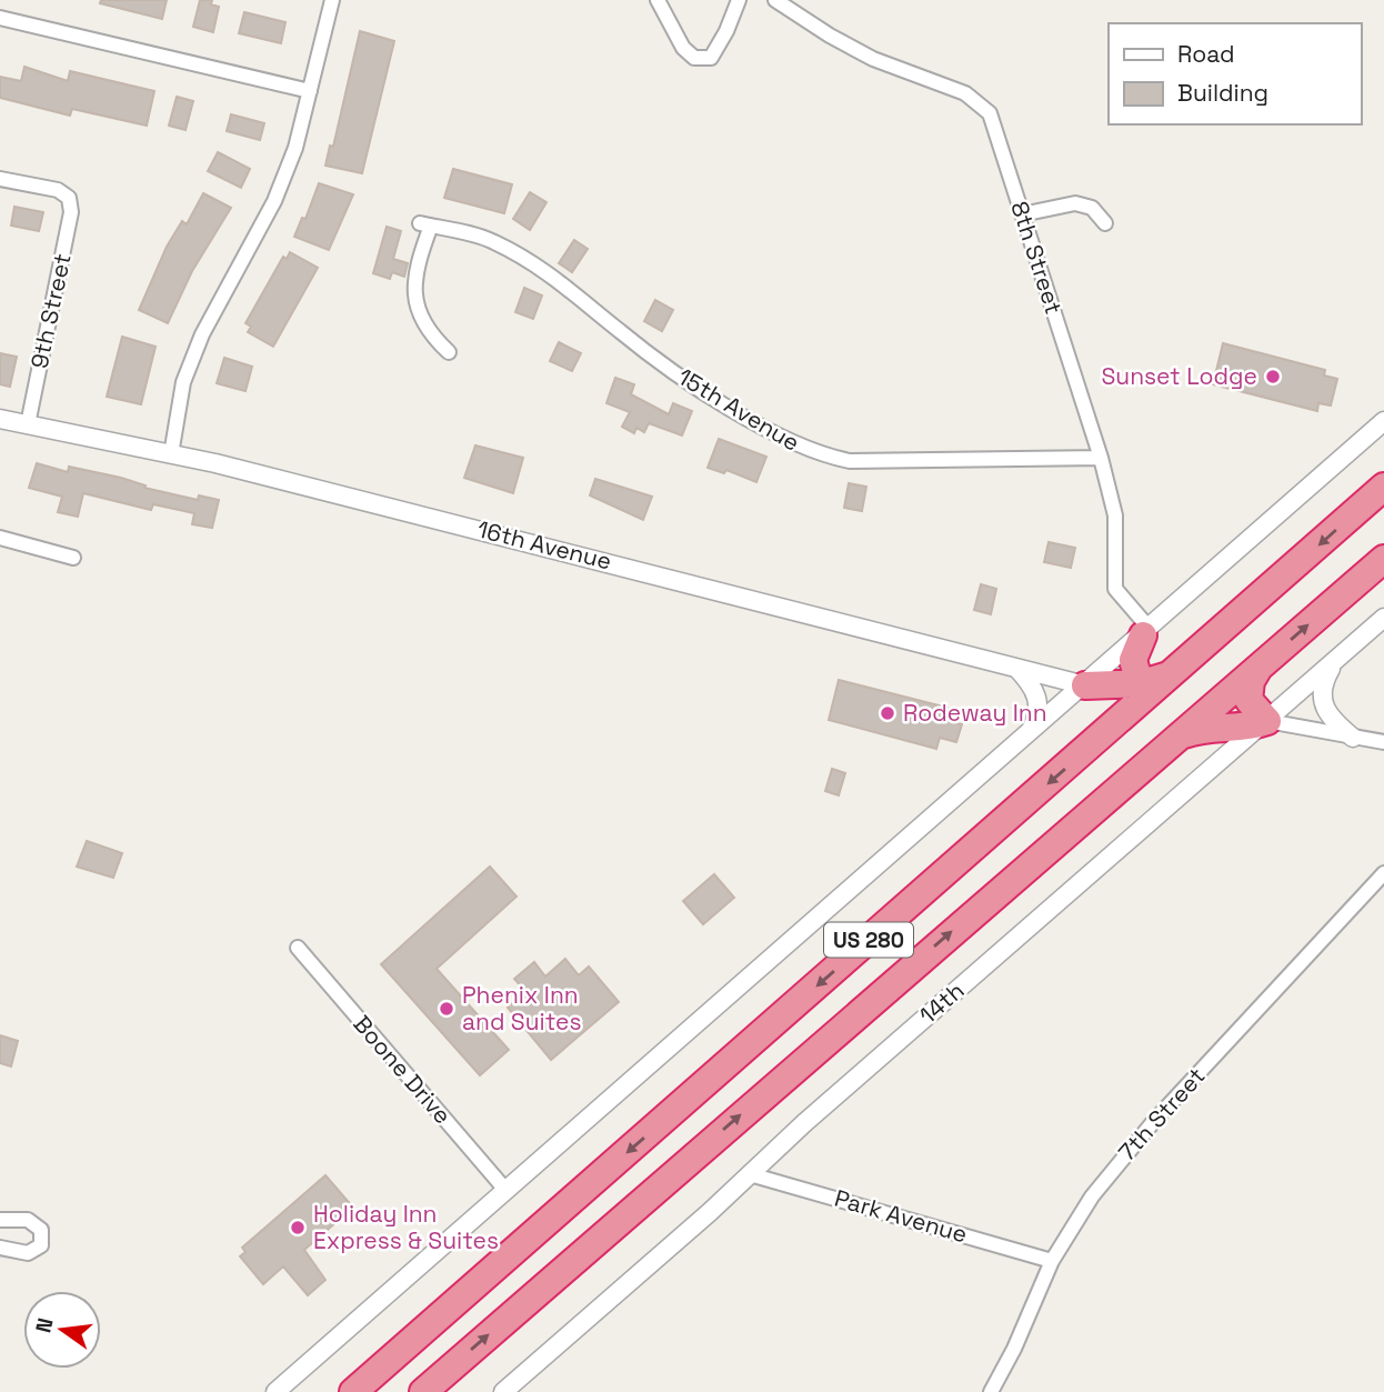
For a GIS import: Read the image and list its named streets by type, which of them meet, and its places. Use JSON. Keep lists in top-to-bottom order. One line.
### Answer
{"streets":{"highway":["US 280"],"street":["8th Street","9th Street","15th Avenue","16th Avenue","14th","Boone Drive","7th Street","Park Avenue"]},"crossings":[["8th Street","15th Avenue"],["9th Street","16th Avenue"],["14th","Park Avenue"],["7th Street","Park Avenue"]],"places":["Sunset Lodge","Rodeway Inn","Phenix Inn and Suites","Holiday Inn Express & Suites"],"legend":["Road","Building"],"north":"left"}
